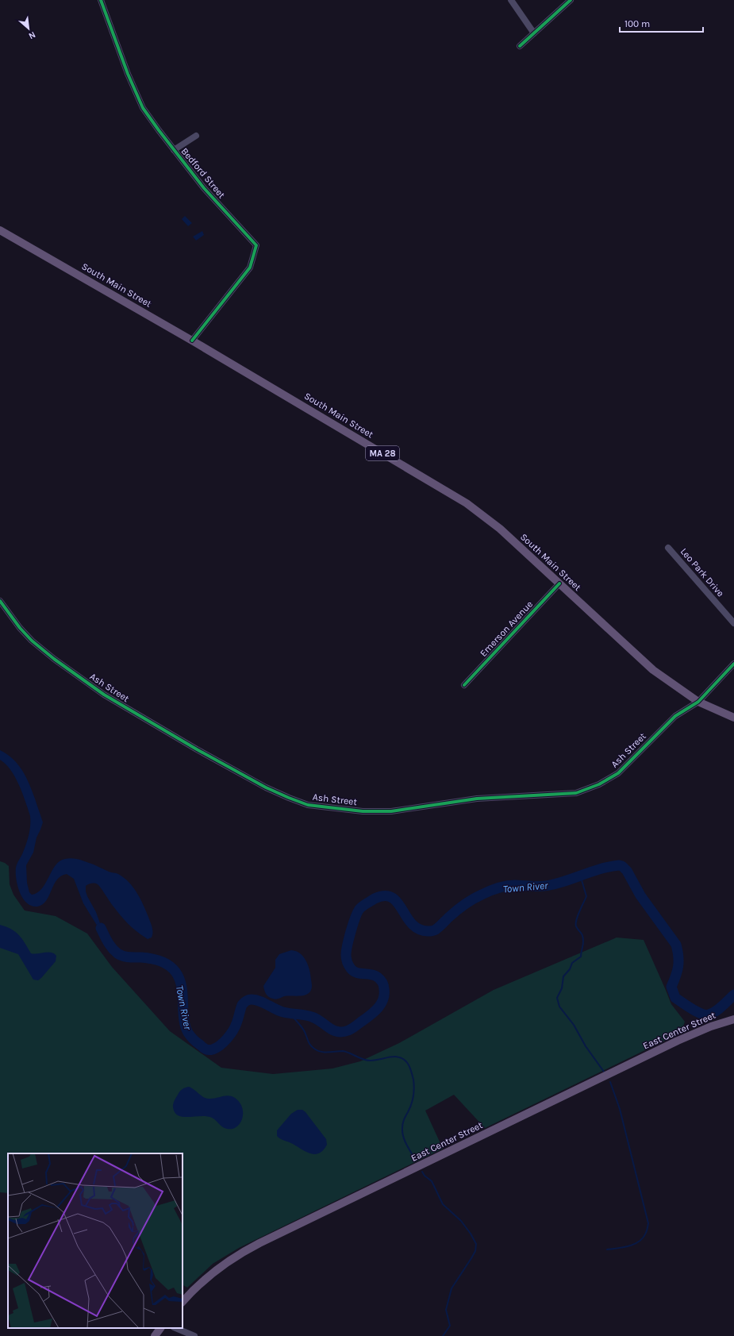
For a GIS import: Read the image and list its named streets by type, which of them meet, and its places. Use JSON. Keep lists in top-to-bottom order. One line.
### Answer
{"streets":{"main road":["South Main Street","MA 28","East Center Street"],"street":["Bedford Street","Leo Park Drive","Emerson Avenue","Ash Street"]},"crossings":[["Bedford Street","South Main Street"],["South Main Street","Emerson Avenue"],["South Main Street","Ash Street"]],"water":["Town River"],"scale_bar":"100 m","north":"bottom right"}
